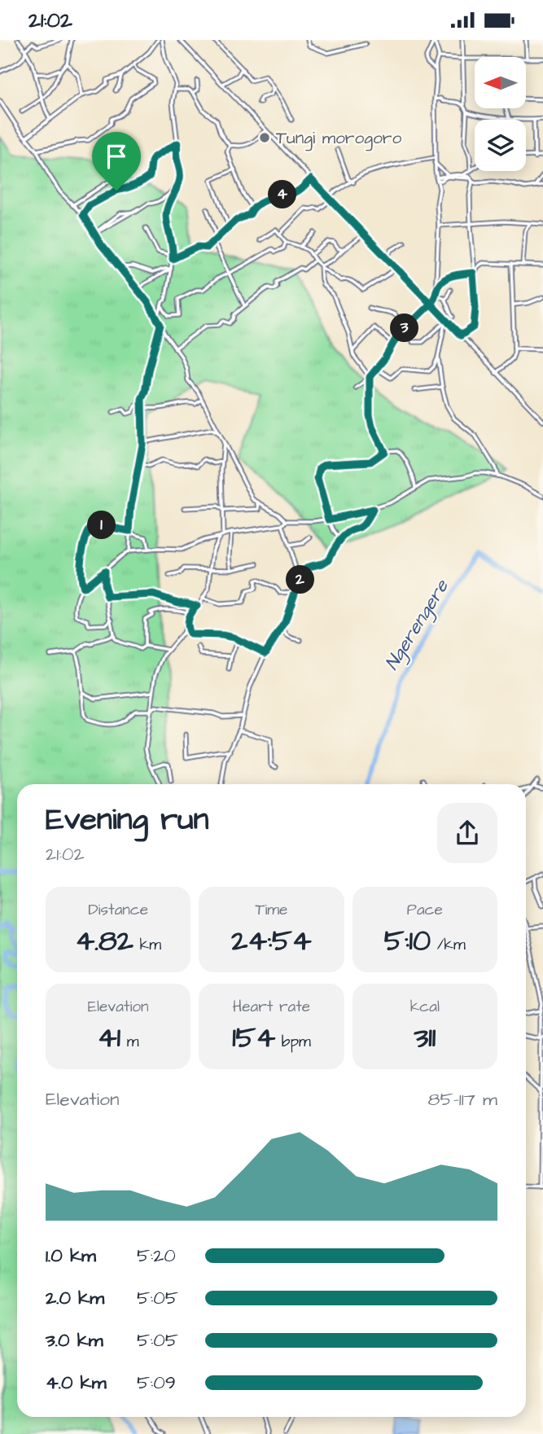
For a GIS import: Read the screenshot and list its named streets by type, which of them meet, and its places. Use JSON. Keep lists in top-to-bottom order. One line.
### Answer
{"water":["Ngerengere"],"places":["Tungi morogoro"],"north":"left","page":{"status":"21:02","pins":["4","3","1","2"],"heading":["Evening run","21:02"],"stats":[["Distance","4.82 km"],["Time","24:54"],["Pace","5:10 /km"],["Elevation","41 m"],["Heart rate","154 bpm"],["kcal","311"]],"chart":["Elevation","85–117 m"],"list":[{"name":"1.0 km","note":"5:20"},{"name":"2.0 km","note":"5:05"},{"name":"3.0 km","note":"5:05"},{"name":"4.0 km","note":"5:09"}]}}
